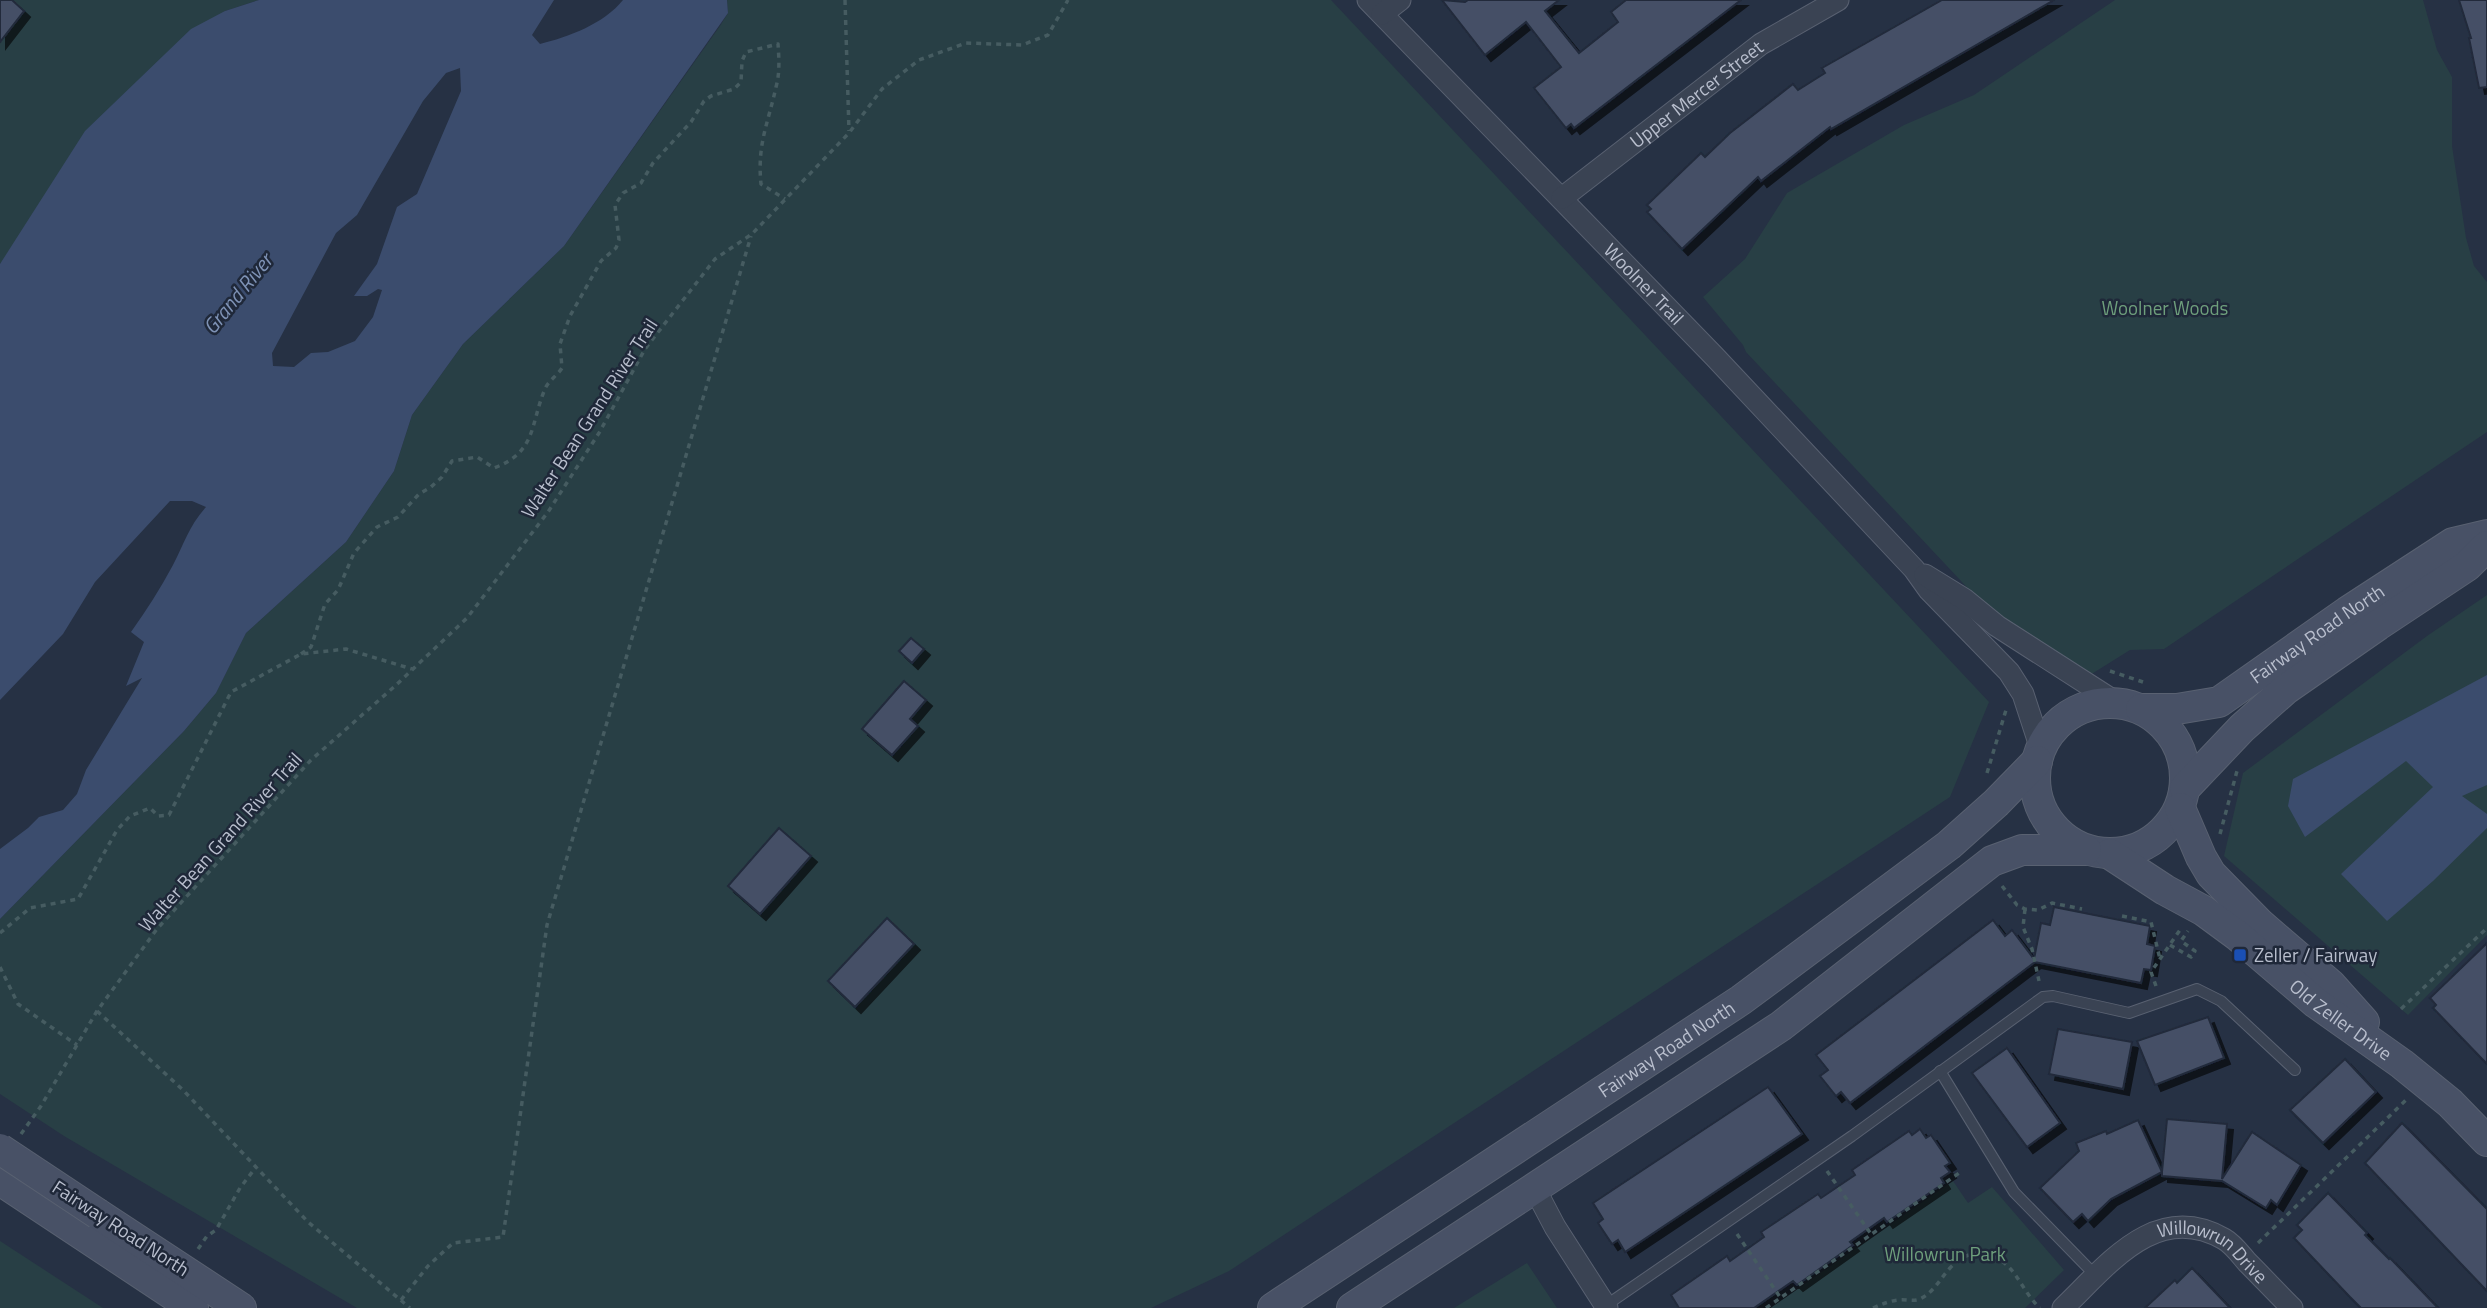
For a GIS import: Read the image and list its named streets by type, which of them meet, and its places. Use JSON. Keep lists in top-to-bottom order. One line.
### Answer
{"streets":{"main road":["Fairway Road North","Old Zeller Drive"],"street":["Upper Mercer Street","Woolner Trail","Willowrun Drive"],"path":["Walter Bean Grand River Trail"]},"crossings":[["Upper Mercer Street","Woolner Trail"],["Woolner Trail","Fairway Road North"],["Woolner Trail","Old Zeller Drive"],["Walter Bean Grand River Trail","Fairway Road North"],["Fairway Road North","Old Zeller Drive"]],"water":["Grand River"],"parks":["Woolner Woods","Willowrun Park"],"places":{"transit":["Zeller / Fairway"]}}
